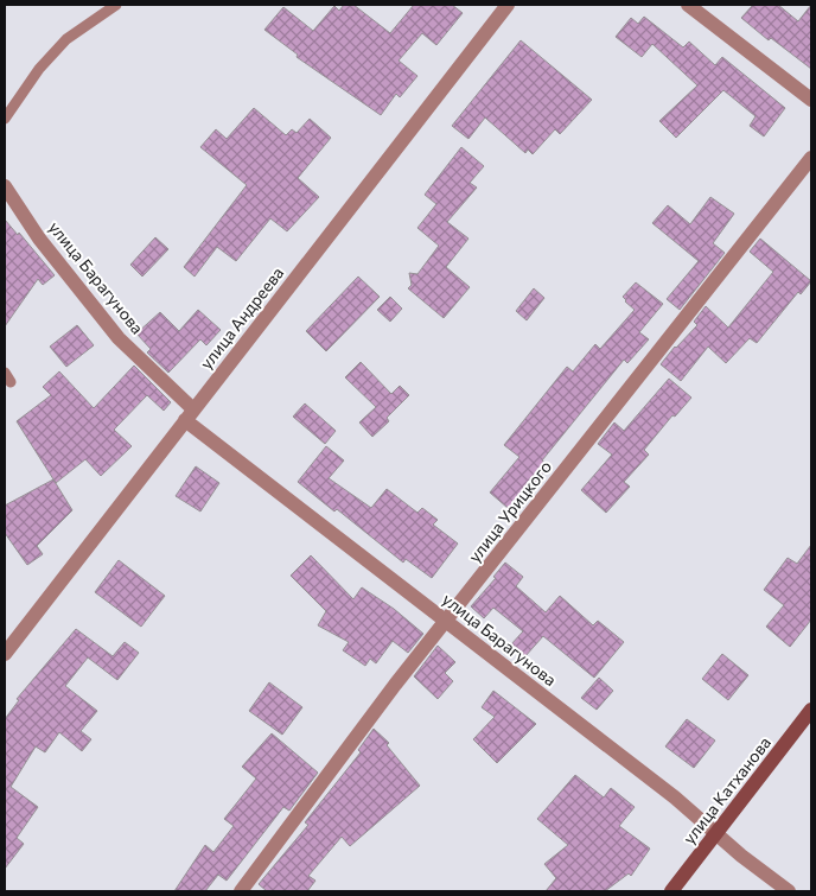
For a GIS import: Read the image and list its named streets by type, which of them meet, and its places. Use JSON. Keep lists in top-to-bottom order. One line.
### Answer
{"streets":{"street":["улица Барагунова","улица Андреева","улица Урицкого","улица Катханова"]},"crossings":[["улица Барагунова","улица Андреева"],["улица Барагунова","улица Урицкого"],["улица Барагунова","улица Катханова"]]}
